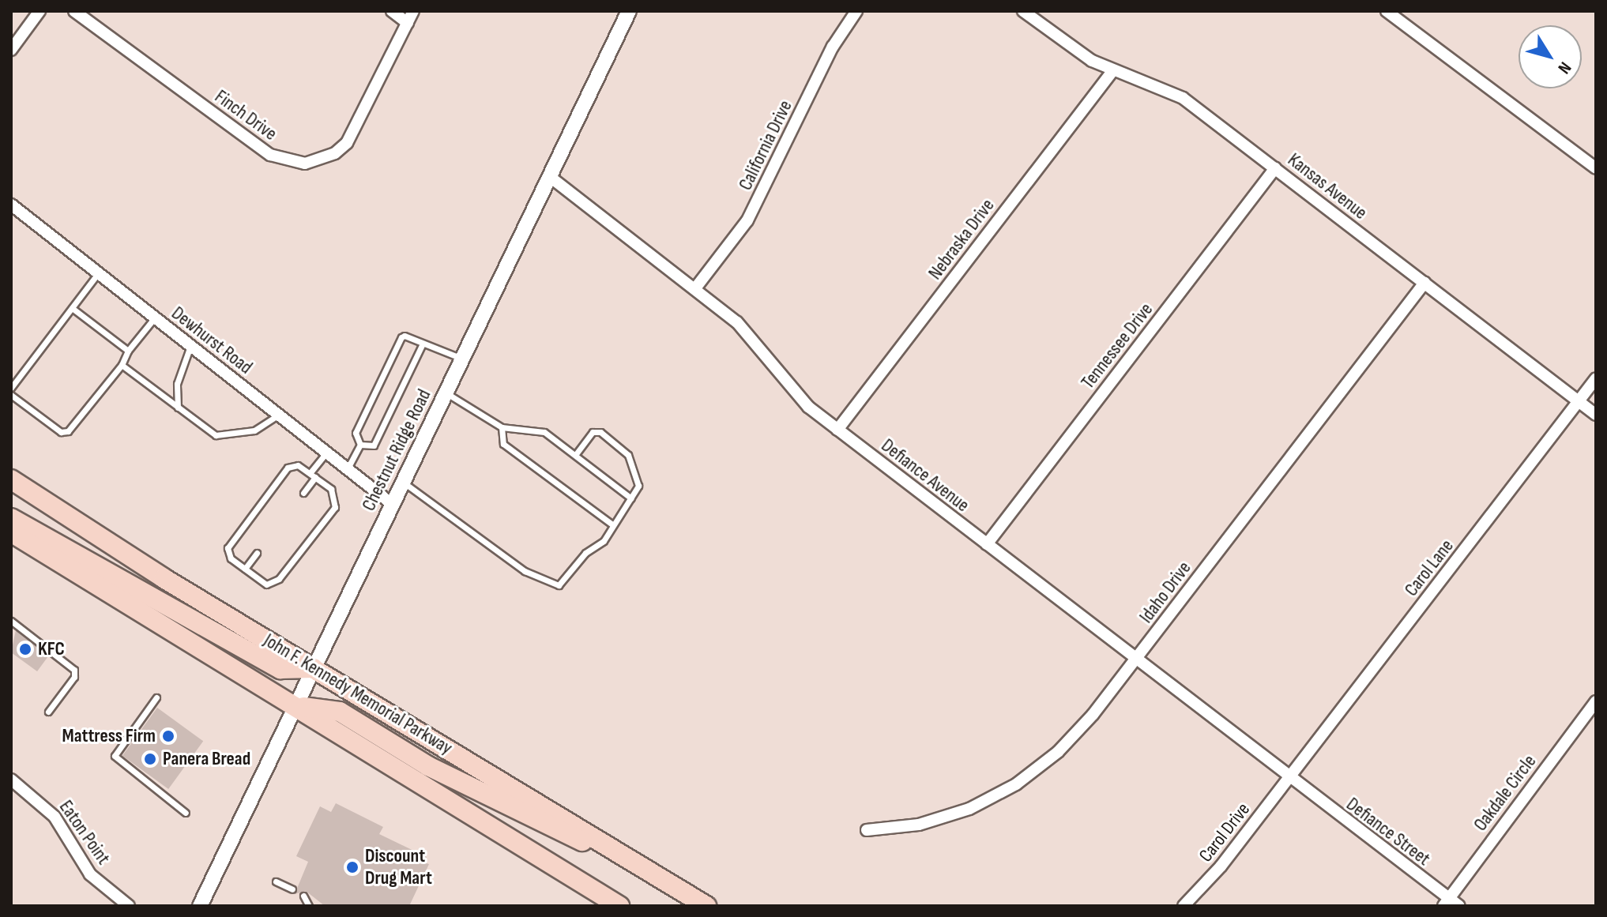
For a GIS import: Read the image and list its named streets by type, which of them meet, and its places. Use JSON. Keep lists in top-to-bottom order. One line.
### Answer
{"streets":{"highway":["John F. Kennedy Memorial Parkway"],"street":["Finch Drive","California Drive","Kansas Avenue","Nebraska Drive","Dewhurst Road","Tennessee Drive","Chestnut Ridge Road","Defiance Avenue","Carol Lane","Idaho Drive","Oakdale Circle","Defiance Street","Eaton Point","Carol Drive"]},"crossings":[["California Drive","Defiance Avenue"],["Kansas Avenue","Nebraska Drive"],["Kansas Avenue","Tennessee Drive"],["Kansas Avenue","Carol Lane"],["Kansas Avenue","Idaho Drive"],["Nebraska Drive","Defiance Avenue"],["Dewhurst Road","Chestnut Ridge Road"],["Tennessee Drive","Defiance Avenue"],["Chestnut Ridge Road","Defiance Avenue"],["Chestnut Ridge Road","John F. Kennedy Memorial Parkway"],["Defiance Avenue","Carol Lane"],["Defiance Avenue","Idaho Drive"],["Defiance Avenue","Defiance Street"],["Defiance Avenue","Carol Drive"],["Carol Lane","Defiance Street"],["Carol Lane","Carol Drive"],["Oakdale Circle","Defiance Street"],["Defiance Street","Carol Drive"]],"places":["KFC","Mattress Firm","Panera Bread","Discount Drug Mart"],"north":"bottom right"}
